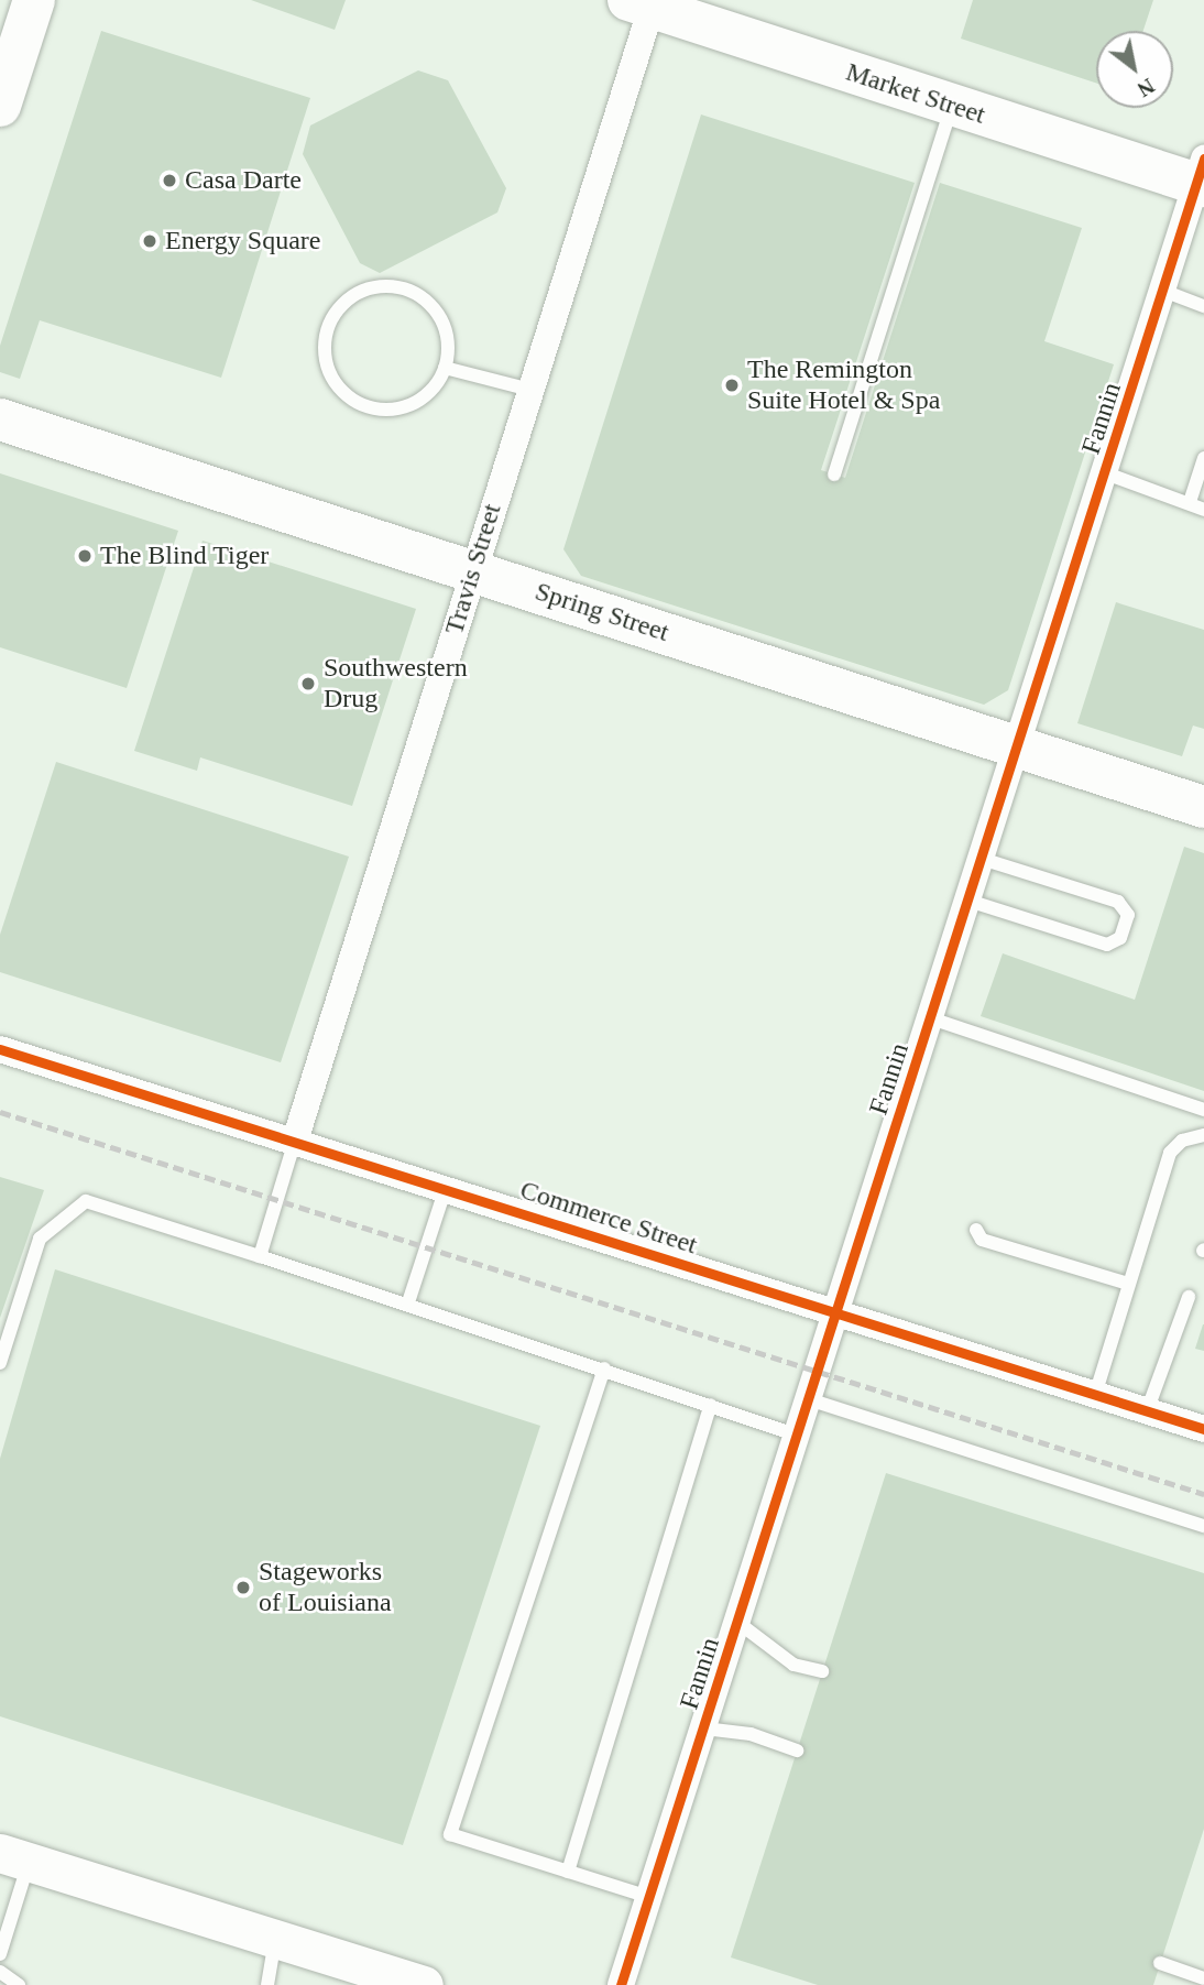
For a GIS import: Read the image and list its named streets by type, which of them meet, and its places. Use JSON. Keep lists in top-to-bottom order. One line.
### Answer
{"streets":{"main road":["Market Street","Spring Street"],"street":["Fannin","Travis Street","Commerce Street"]},"crossings":[["Market Street","Fannin"],["Market Street","Travis Street"],["Fannin","Spring Street"],["Fannin","Commerce Street"],["Travis Street","Spring Street"],["Travis Street","Commerce Street"]],"places":["Casa Darte","Energy Square","The Remington Suite Hotel & Spa","The Blind Tiger","Southwestern Drug","Stageworks of Louisiana"],"north":"bottom right"}
